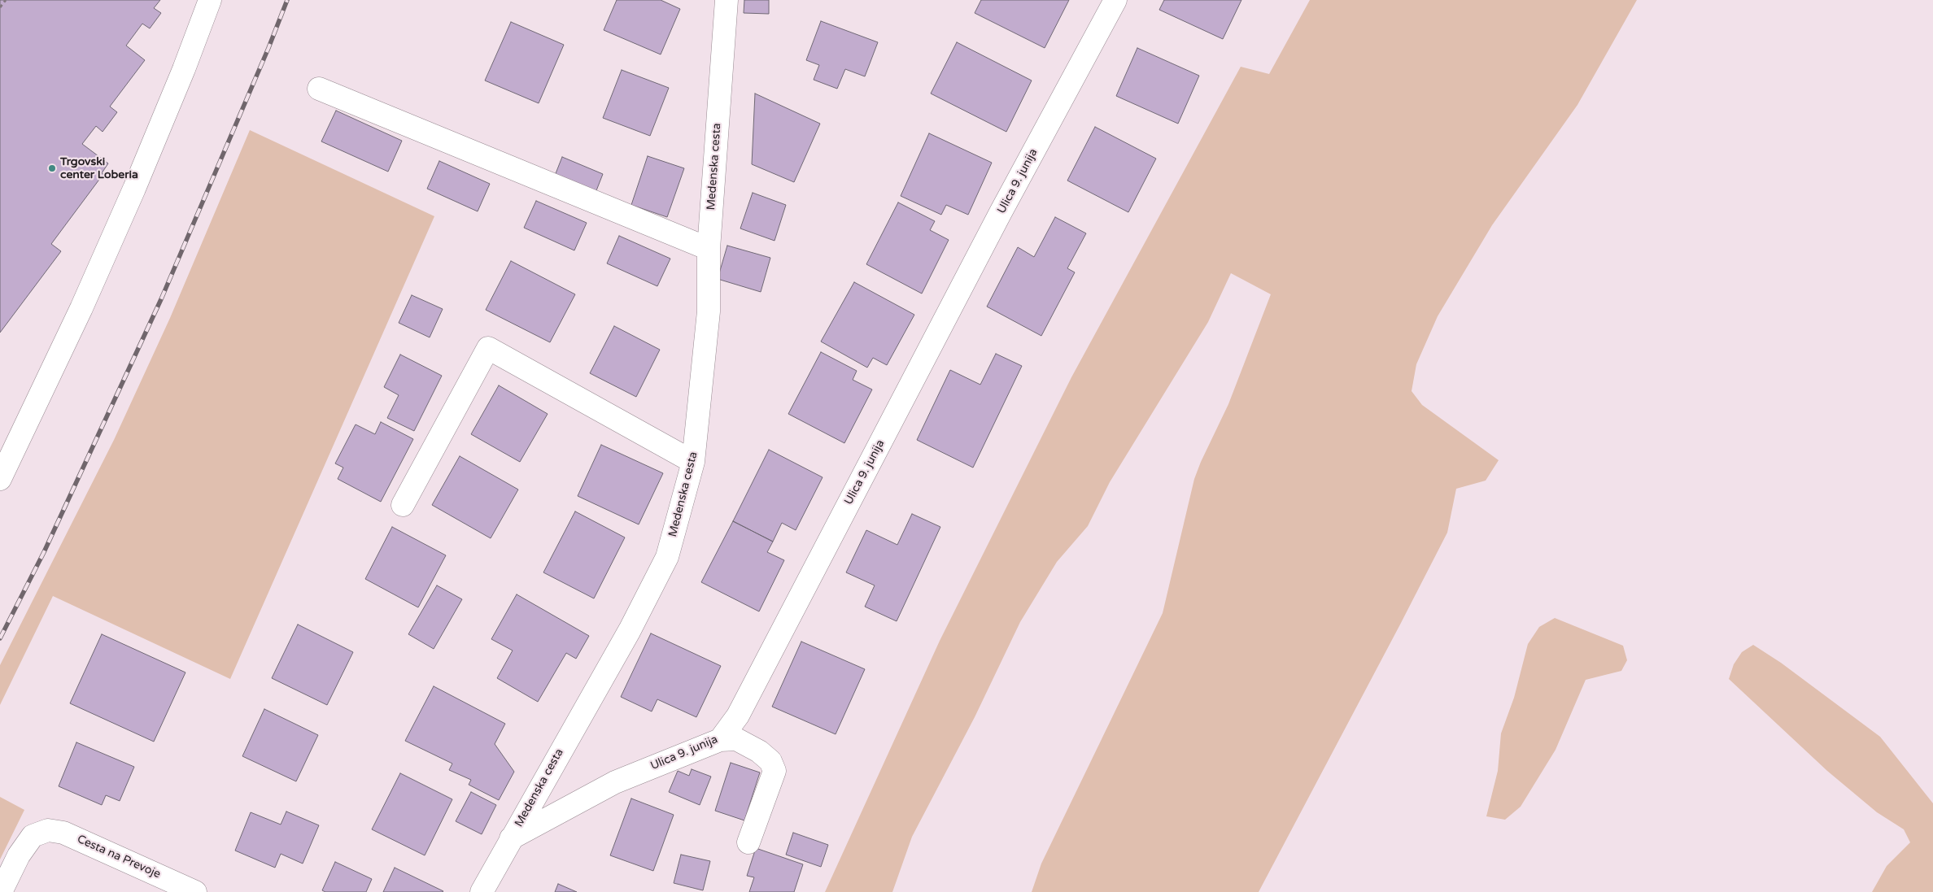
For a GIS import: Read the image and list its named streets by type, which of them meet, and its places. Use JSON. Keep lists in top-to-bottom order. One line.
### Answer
{"streets":{"street":["Medenska cesta","Ulica 9. junija","Cesta na Prevoje"]},"crossings":[["Medenska cesta","Ulica 9. junija"]],"places":["Trgovski center Loberia"]}
